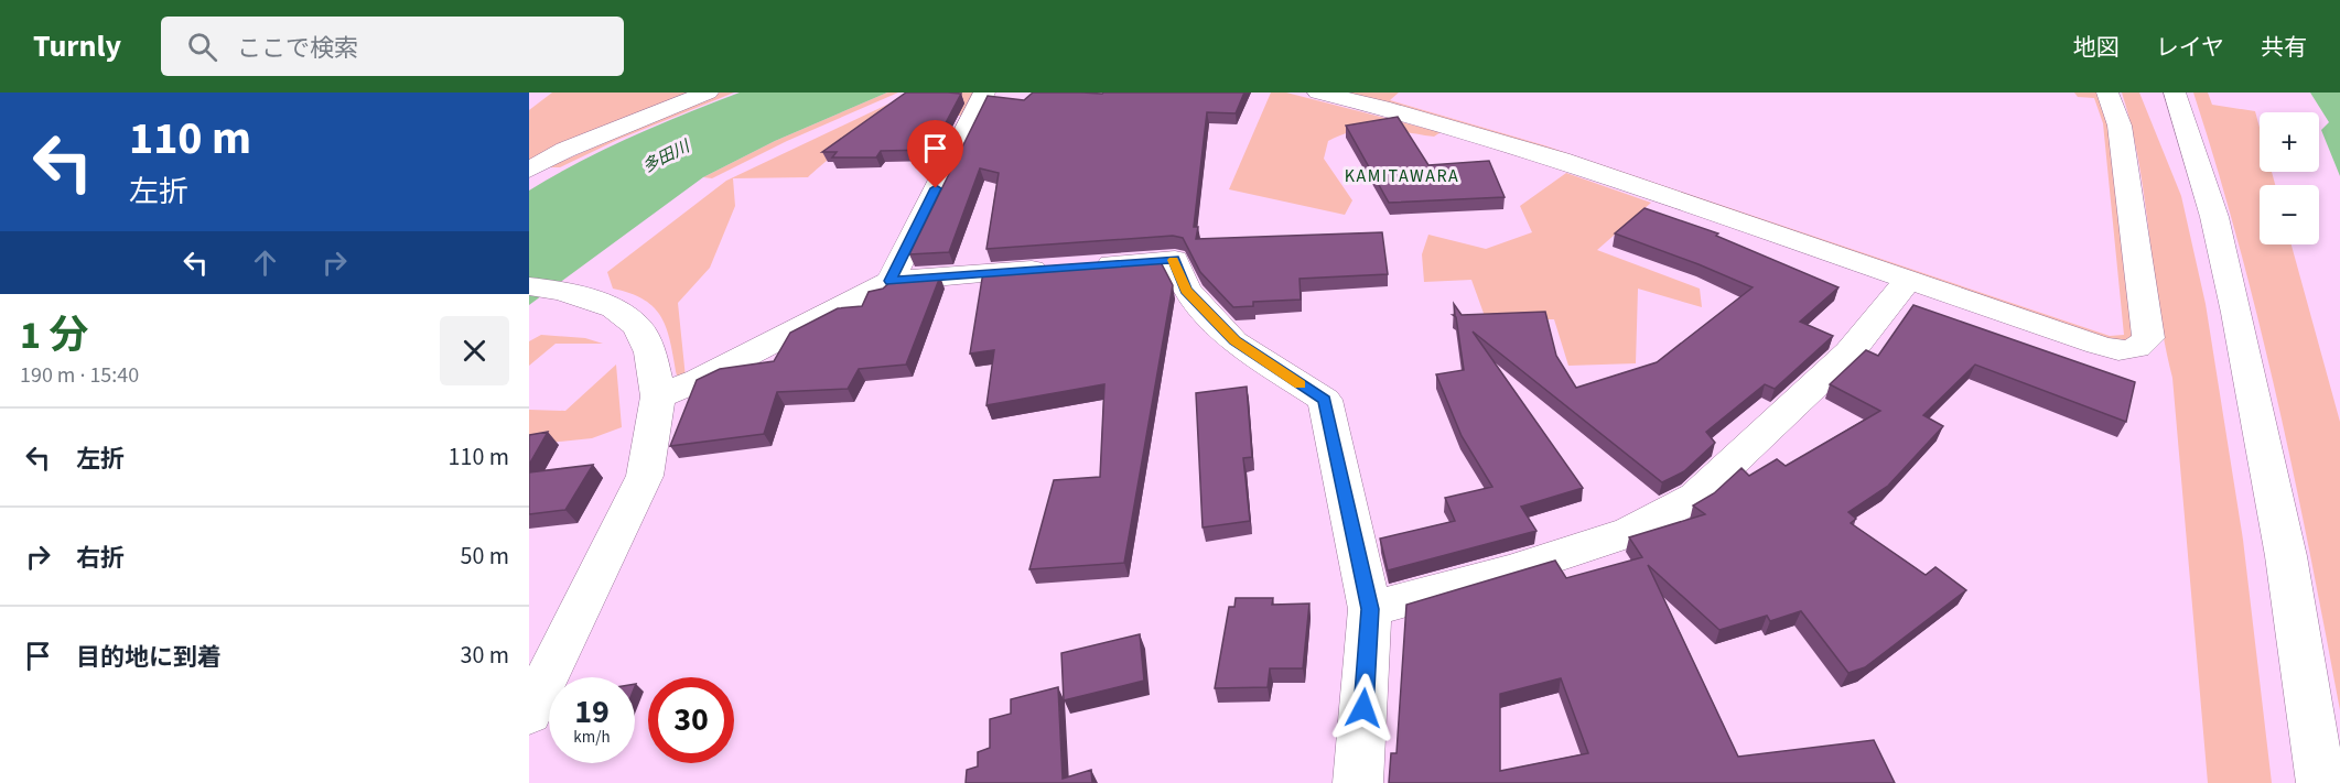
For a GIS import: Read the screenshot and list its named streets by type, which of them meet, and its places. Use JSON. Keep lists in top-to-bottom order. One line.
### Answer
{"districts":["KAMITAWARA"],"water":["多田川"],"page":{"header":"Turnly","search":"ここで検索","nav":["地図","レイヤ","共有"],"turn":["110 m","左折"],"map_buttons":["+","−"],"heading":["1 分","190 m · 15:40"],"list":[{"name":"左折","value":"110 m"},{"name":"右折","value":"50 m"},{"name":"目的地に到着","value":"30 m"}],"speed":"19 km/h","limit":"30"}}
